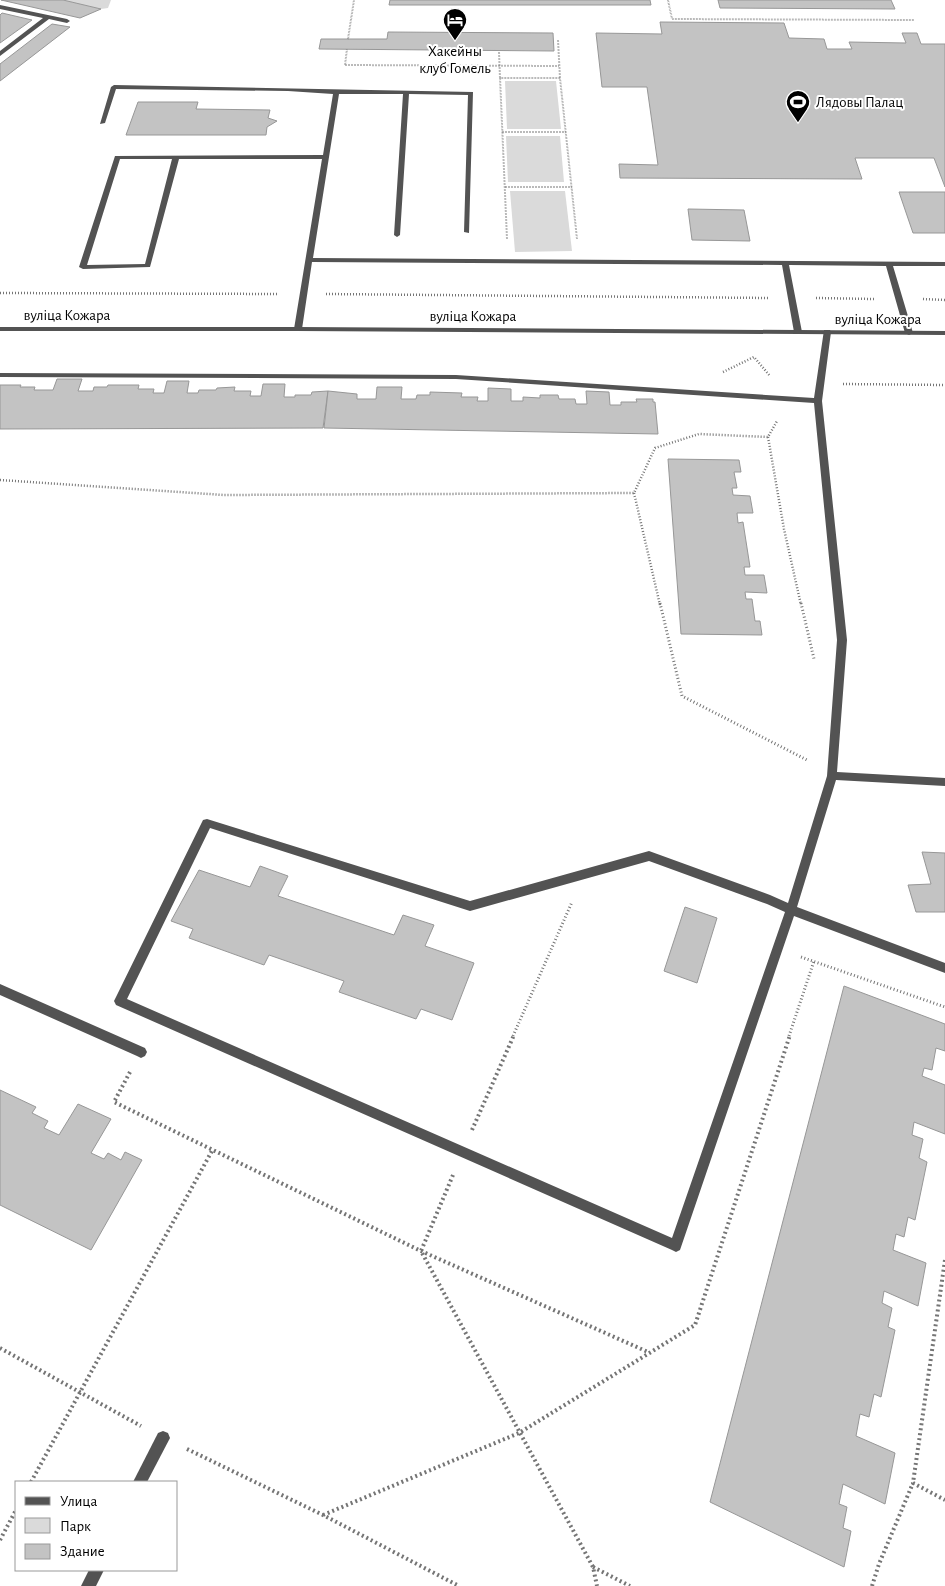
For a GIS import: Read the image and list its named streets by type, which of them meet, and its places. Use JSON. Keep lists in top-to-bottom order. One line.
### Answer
{"streets":{"street":["вуліца Кожара"]},"places":{"hotel":["Хакейны клуб Гомель"],"sports":["Лядовы Палац"]},"legend":["Улица","Парк","Здание"]}
